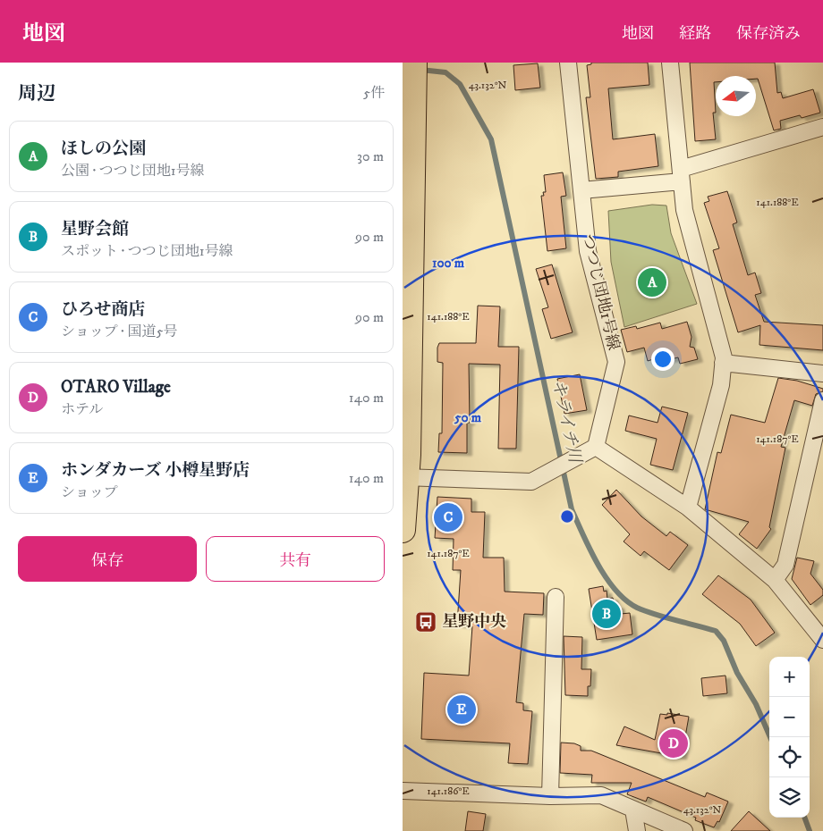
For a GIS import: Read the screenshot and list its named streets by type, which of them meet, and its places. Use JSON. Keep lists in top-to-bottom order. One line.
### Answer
{"streets":{"street":["つつじ団地1号線"]},"water":["キライチ川"],"places":{"bus stop":["星野中央"]},"north":"left","page":{"header":"地図","nav":["地図","経路","保存済み"],"heading":["周辺","5件"],"list":[{"mark":"A","name":"ほしの公園","note":"公園 · つつじ団地1号線","value":"30 m"},{"mark":"B","name":"星野会館","note":"スポット · つつじ団地1号線","value":"90 m"},{"mark":"C","name":"ひろせ商店","note":"ショップ · 国道5号","value":"90 m"},{"mark":"D","name":"OTARO Village","note":"ホテル","value":"140 m"},{"mark":"E","name":"ホンダカーズ 小樽星野店","note":"ショップ","value":"140 m"}],"pins":["A","C","B","E","D"],"buttons":["保存","共有"],"map_buttons":["+","−"]},"coordinates":["43.132°N","141.188°E","141.187°E","141.186°E"],"rings":["100 m","50 m"]}
